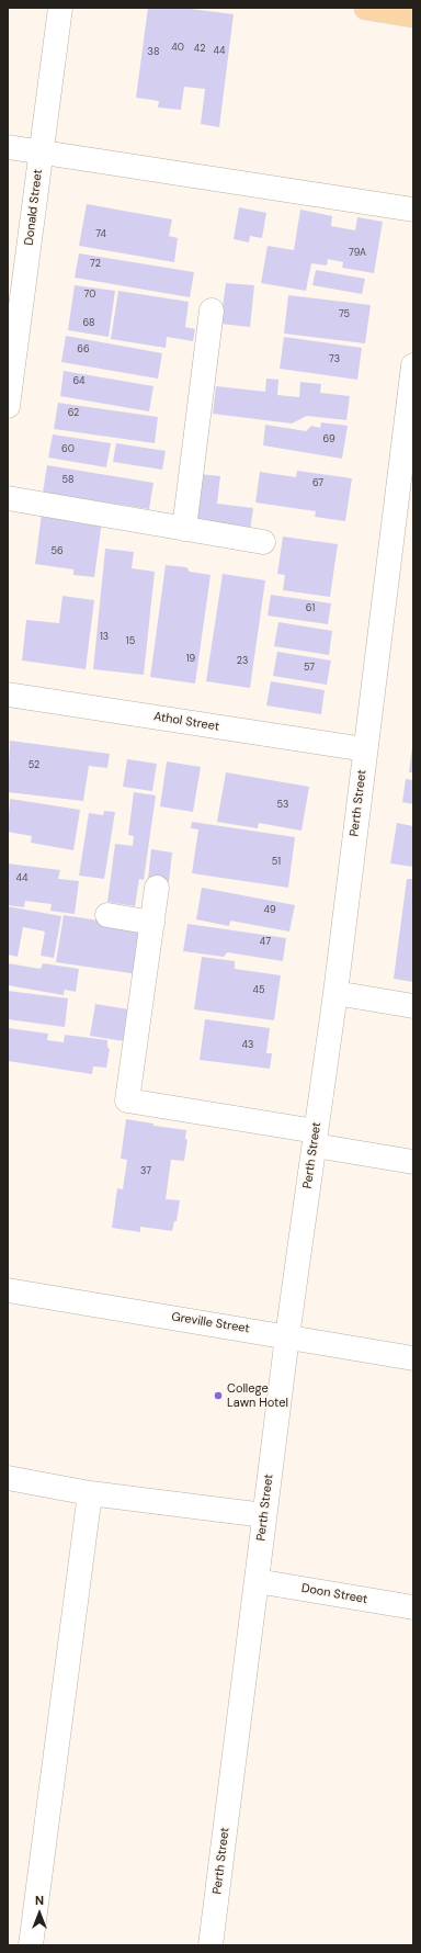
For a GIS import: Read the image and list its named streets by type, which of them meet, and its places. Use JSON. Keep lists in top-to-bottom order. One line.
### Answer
{"streets":{"street":["Donald Street","Athol Street","Perth Street","Greville Street","Doon Street"]},"crossings":[["Athol Street","Perth Street"],["Perth Street","Greville Street"],["Perth Street","Doon Street"]],"places":["College Lawn Hotel"],"house_numbers":["40","42","44","38","74","79A","72","70","75","68","66","73","64","62","69","60","58","67","56","61","13","15","19","23","57","52","53","51","44","49","47","45","43","37"],"north":"top"}
